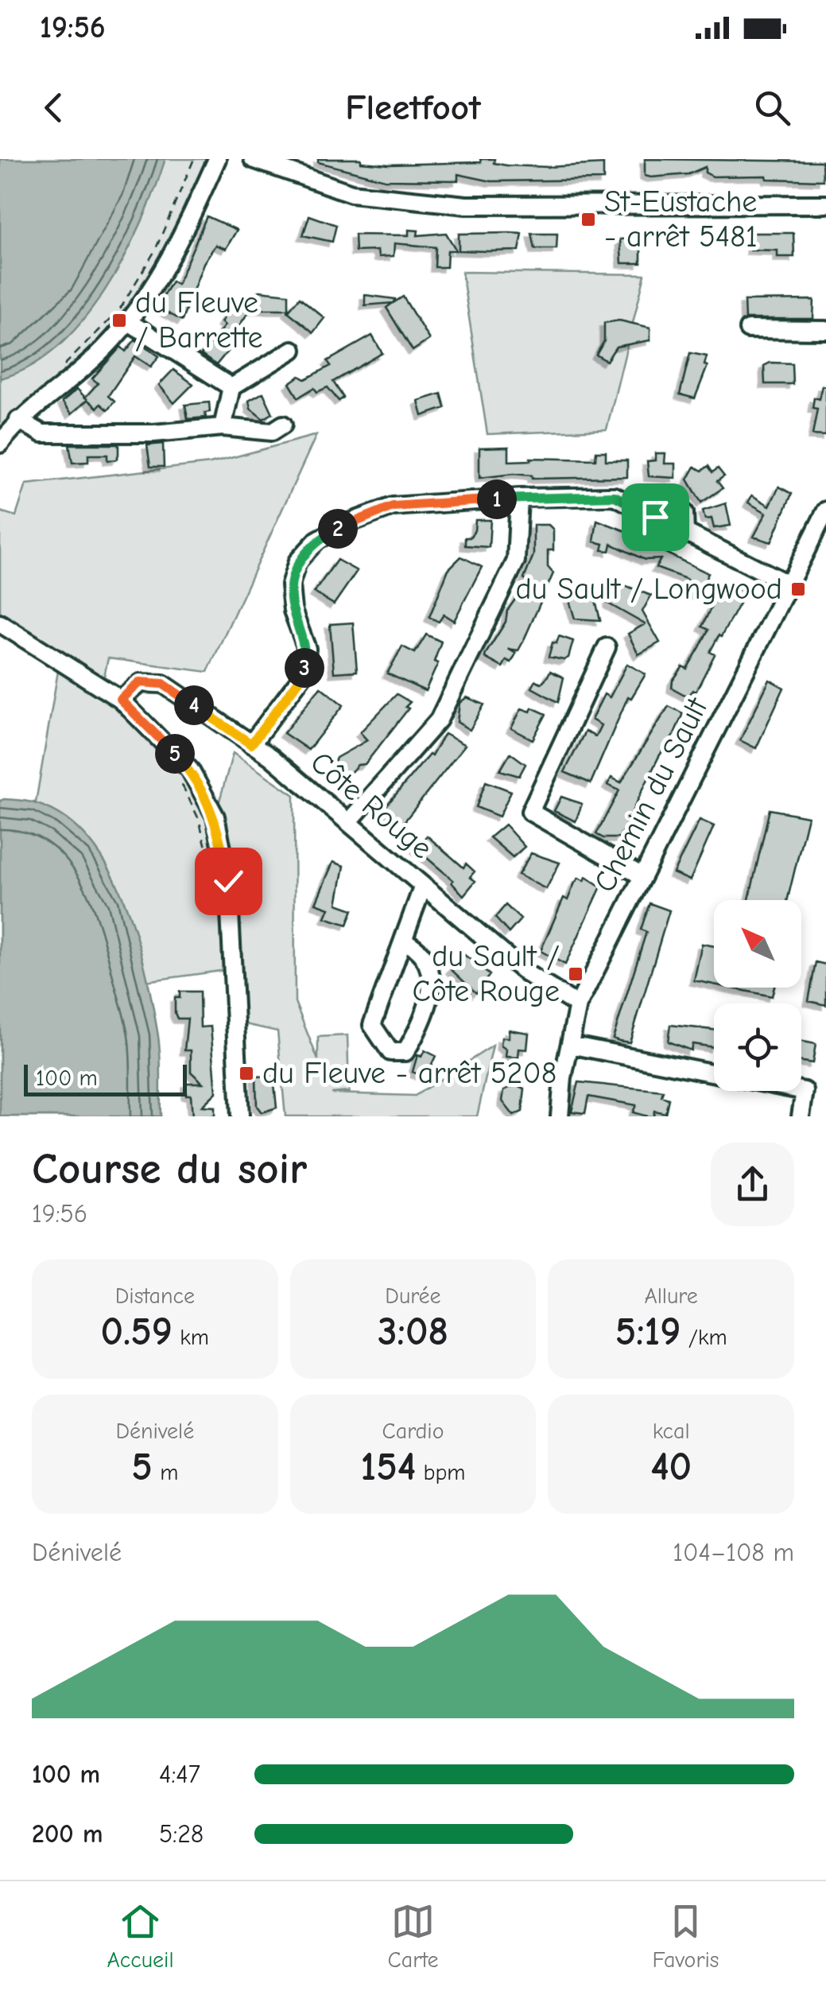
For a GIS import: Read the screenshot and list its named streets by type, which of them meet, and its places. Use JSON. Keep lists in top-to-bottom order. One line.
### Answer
{"streets":{"street":["Chemin du Sault","Côte Rouge"]},"crossings":[["Chemin du Sault","Côte Rouge"]],"places":{"transit":["St-Eustache - arrêt 5481","du Fleuve / Barrette","du Sault / Longwood","du Sault / Côte Rouge","du Fleuve - arrêt 5208"]},"scale_bar":"100 m","north":"top left","page":{"status":"19:56","header":"Fleetfoot","pins":["1","2","3","4","5"],"scale":"100 m","heading":["Course du soir","19:56"],"stats":[["Distance","0.59 km"],["Durée","3:08"],["Allure","5:19 /km"],["Dénivelé","5 m"],["Cardio","154 bpm"],["kcal","40"]],"chart":["Dénivelé","104–108 m"],"list":[{"name":"100 m","note":"4:47"},{"name":"200 m","note":"5:28"}],"tabs":["Accueil","Carte","Favoris"]}}
